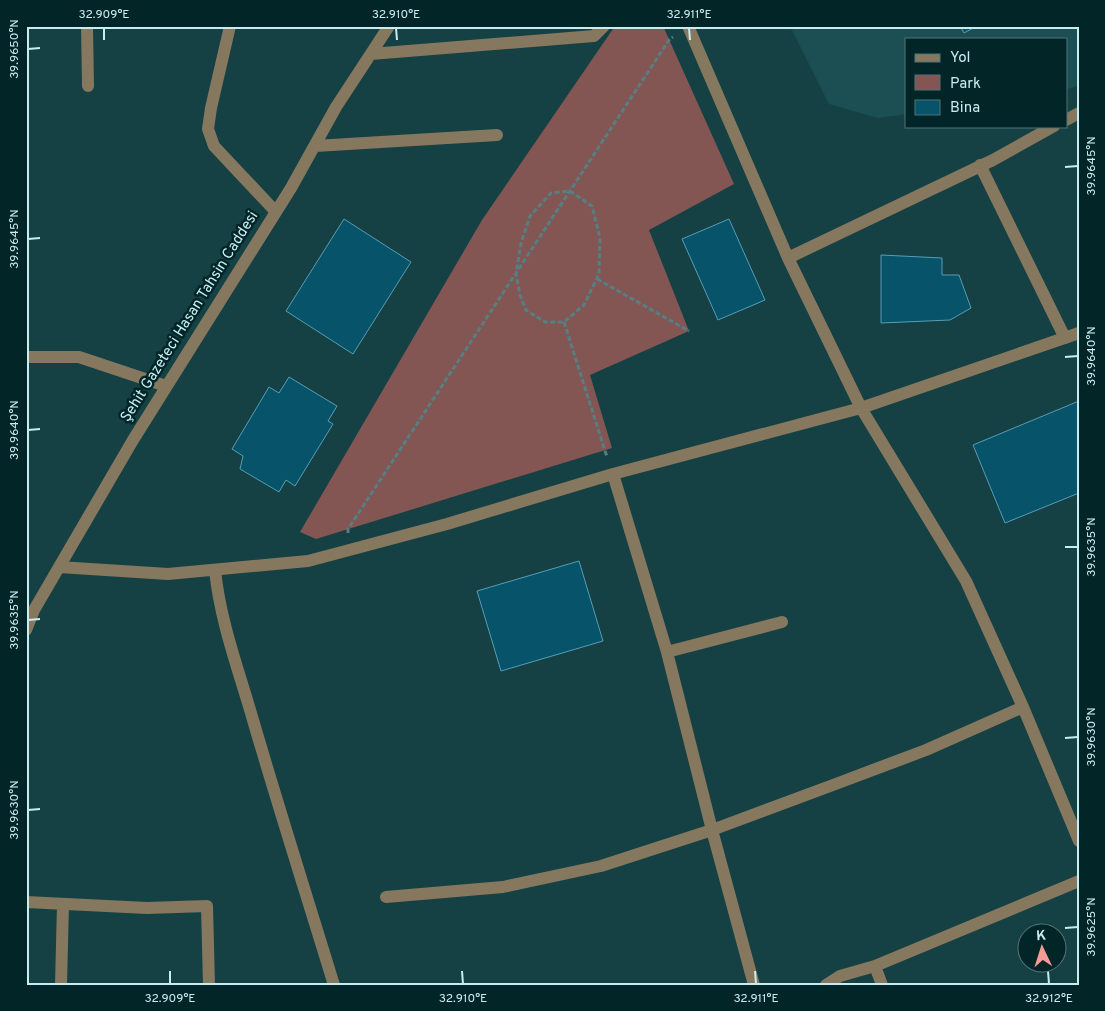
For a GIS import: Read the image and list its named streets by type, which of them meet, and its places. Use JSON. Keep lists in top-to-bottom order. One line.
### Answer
{"streets":{"street":["Şehit Gazeteci Hasan Tahsin Caddesi"]},"legend":["Yol","Park","Bina"],"north":"top","coordinates":["32.909°E","32.910°E","32.911°E","39.9650°N","39.9645°N","39.9640°N","39.9635°N","39.9630°N","39.9625°N","32.912°E"]}
